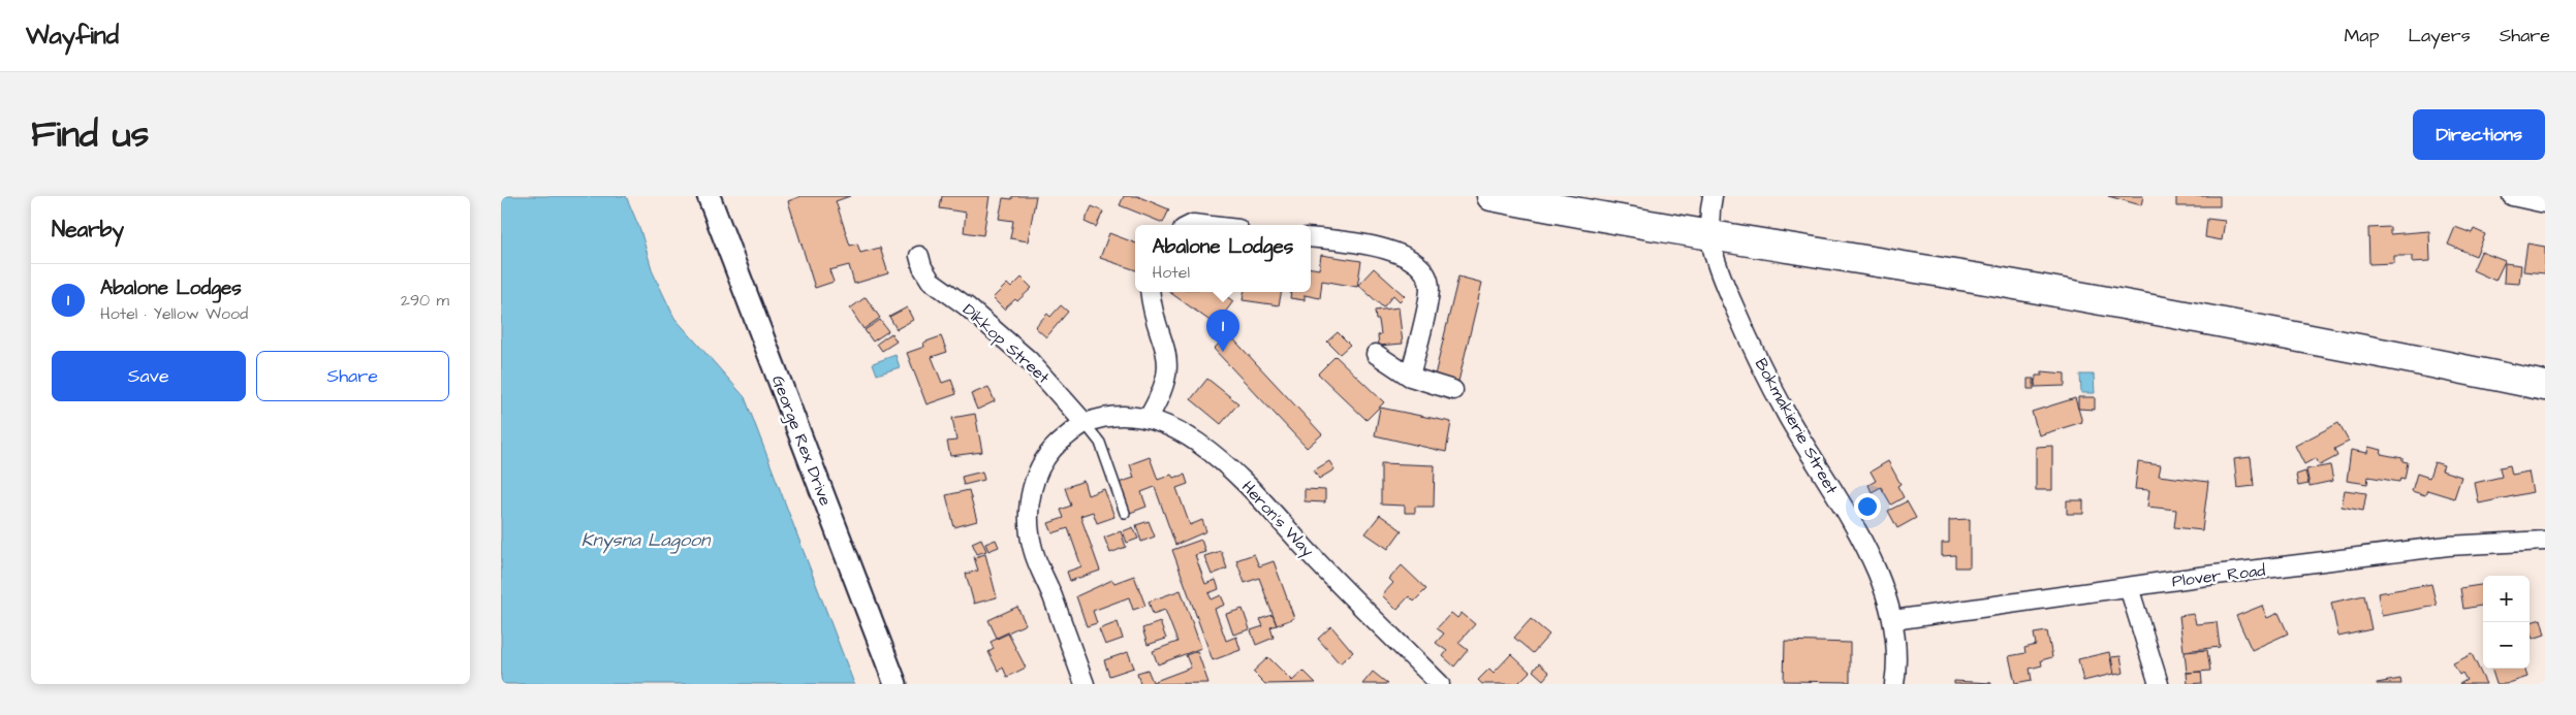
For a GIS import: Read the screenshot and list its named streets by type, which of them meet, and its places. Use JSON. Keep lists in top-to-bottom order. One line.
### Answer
{"streets":{"street":["Dikkop Street","Bokmakierie Street","George Rex Drive","Heron's Way","Plover Road"]},"crossings":[["Dikkop Street","Heron's Way"],["Bokmakierie Street","Plover Road"]],"water":["Knysna Lagoon"],"page":{"header":"Wayfind","nav":["Map","Layers","Share"],"title":"Find us","buttons":["Directions",["Save","Share"]],"heading":"Nearby","popup":["Abalone Lodges","Hotel"],"list":[{"mark":"1","name":"Abalone Lodges","note":"Hotel · Yellow Wood","value":"290 m"}],"pins":"1","map_buttons":["+","−"]}}
